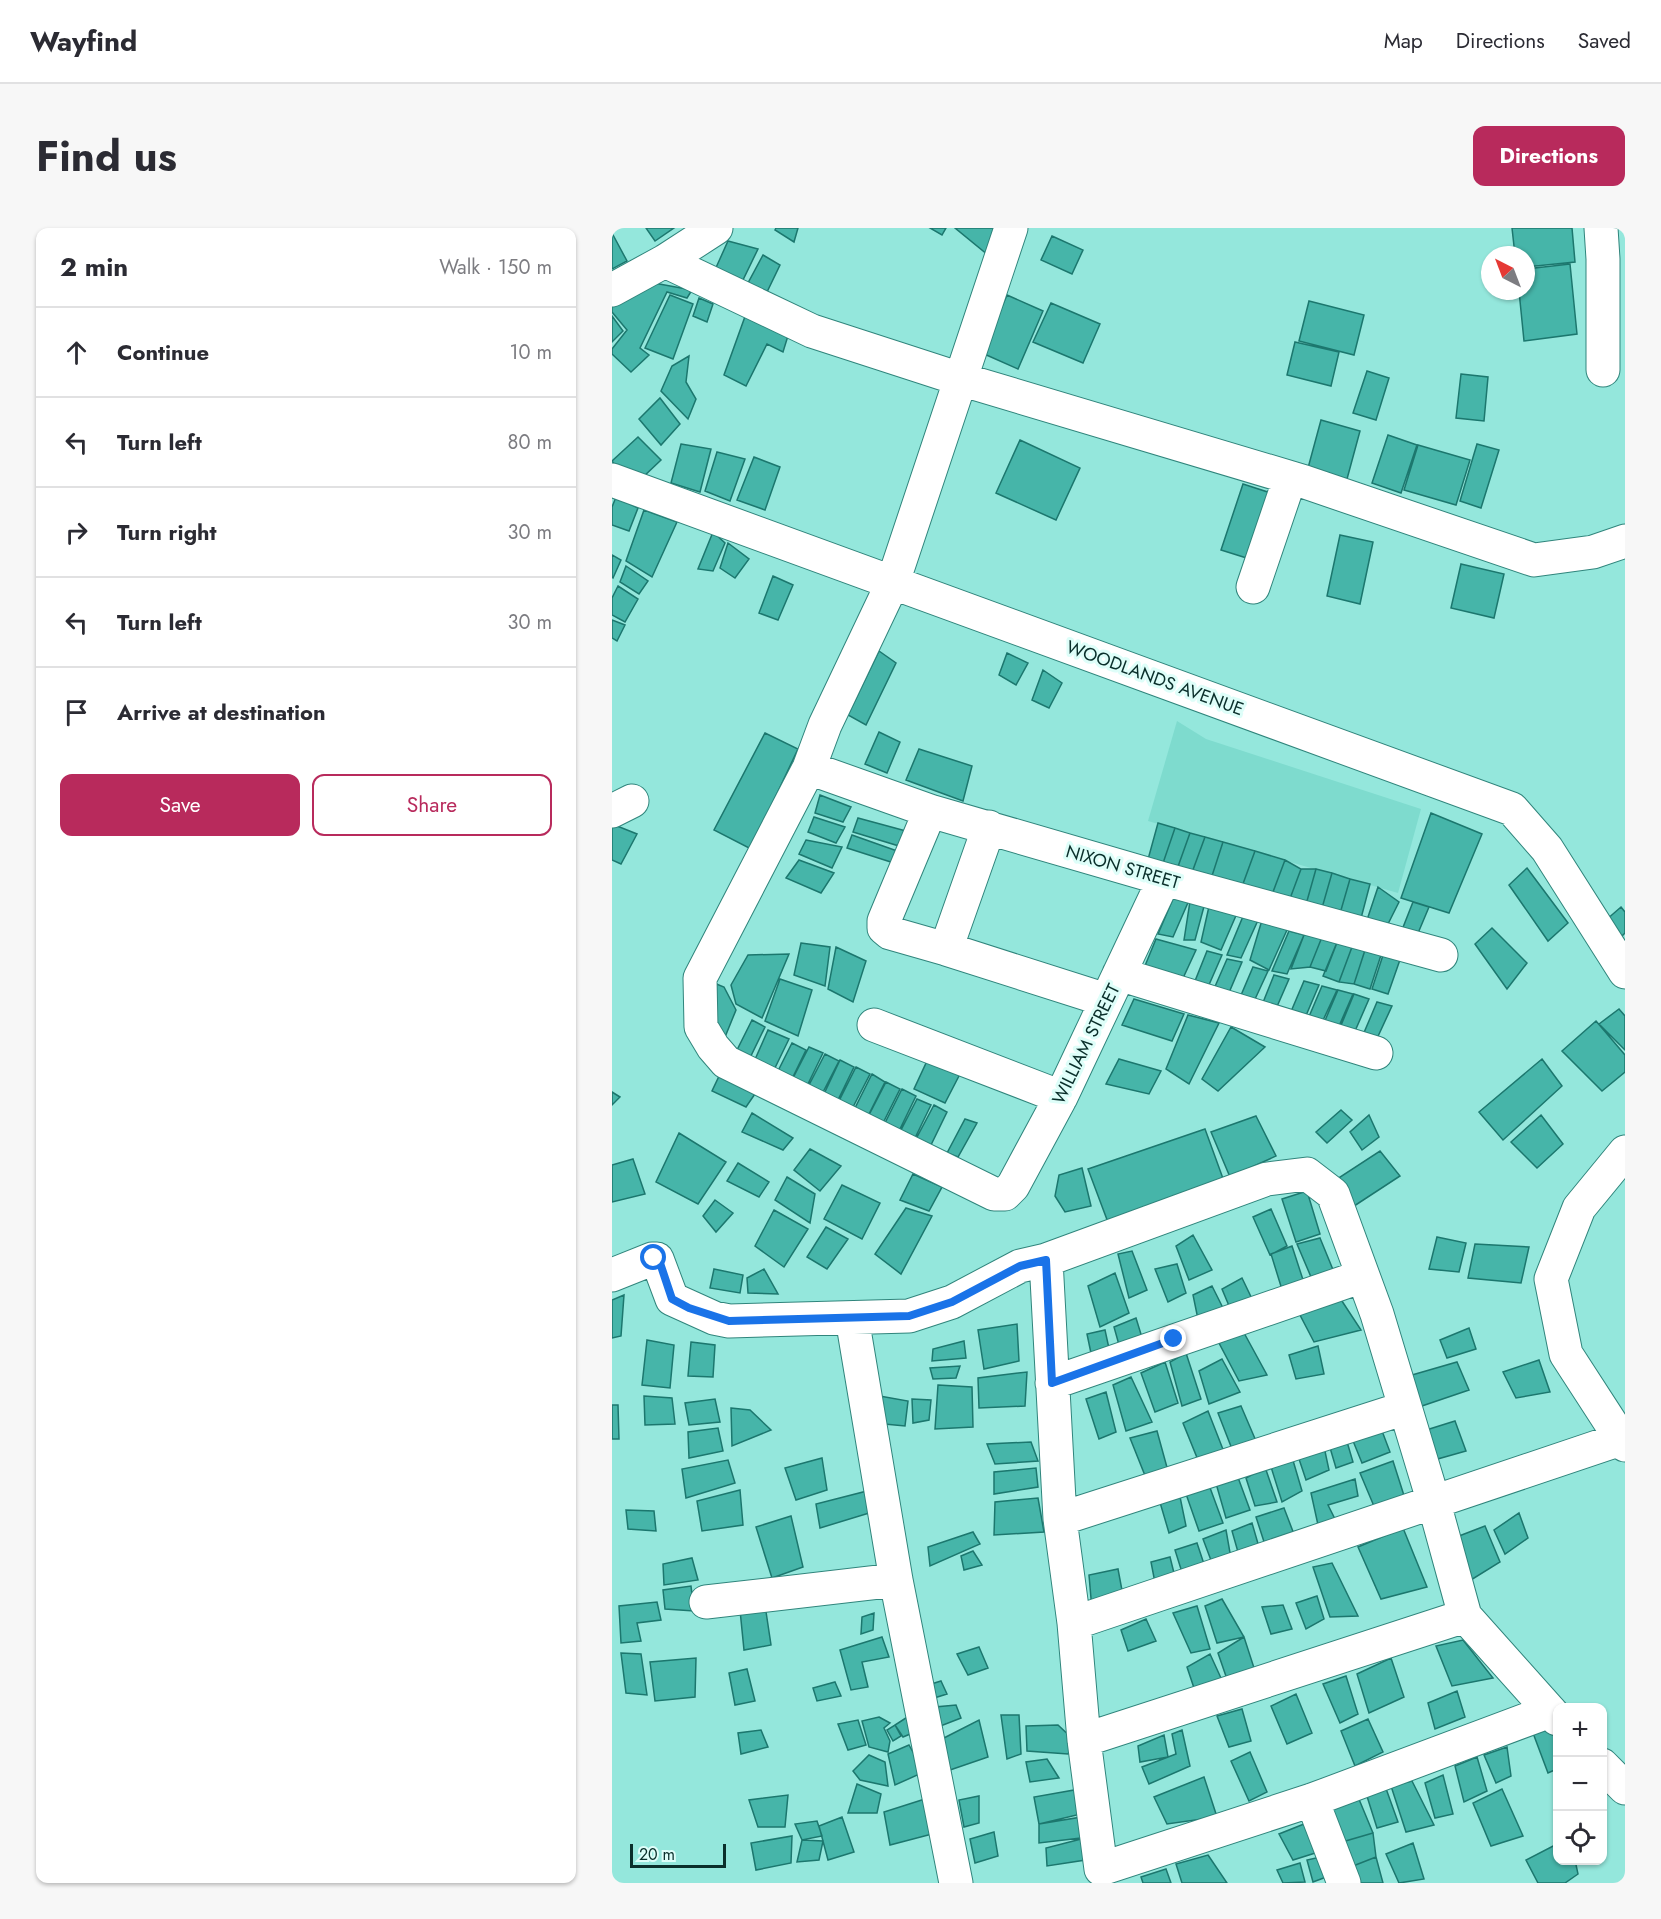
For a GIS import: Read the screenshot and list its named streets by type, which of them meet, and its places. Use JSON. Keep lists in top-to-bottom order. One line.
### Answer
{"streets":{"street":["WOODLANDS AVENUE","NIXON STREET","WILLIAM STREET"]},"crossings":[["NIXON STREET","WILLIAM STREET"]],"scale_bar":"20 m","north":"top left","page":{"header":"Wayfind","nav":["Map","Directions","Saved"],"title":"Find us","buttons":["Directions",["Save","Share"]],"heading":["2 min","Walk · 150 m"],"list":[["Continue","10 m"],["Turn left","80 m"],["Turn right","30 m"],["Turn left","30 m"],"Arrive at destination"],"map_buttons":["+","−"],"scale":"20 m"}}
